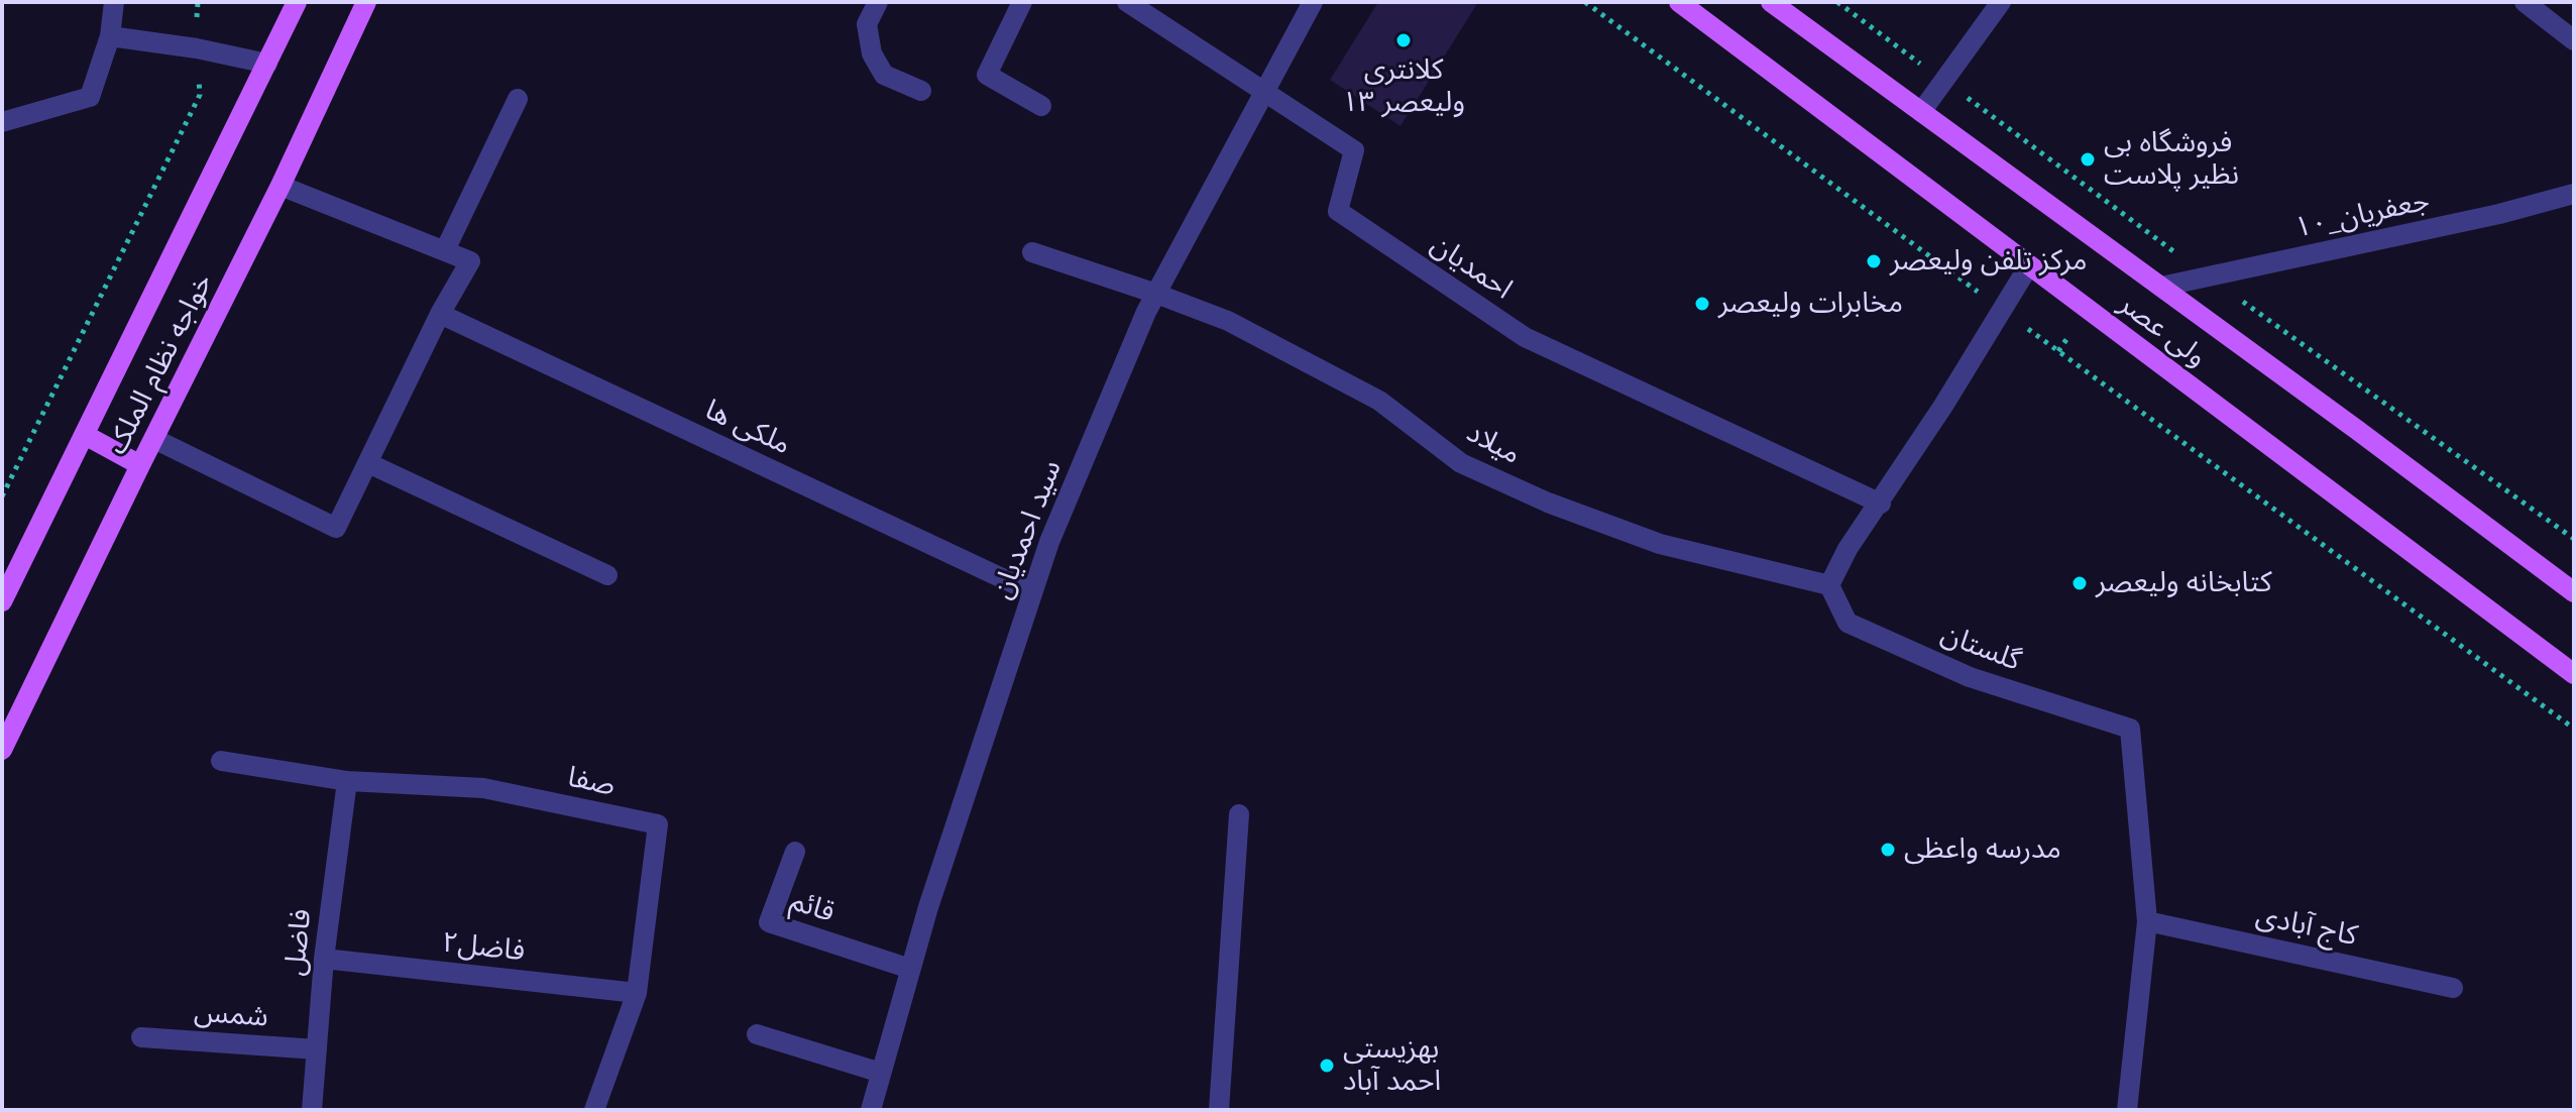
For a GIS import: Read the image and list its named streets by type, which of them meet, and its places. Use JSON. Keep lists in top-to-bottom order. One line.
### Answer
{"streets":{"main road":["ولی عصر","خواجه نظام الملک"],"street":["۱۰_جعفریان","احمدیان","ملکی ها","میلاد","سید احمدیان","گلستان","صفا","قائم","کاج آبادی","فاضل","فاضل۲","شمس"]},"crossings":[["۱۰_جعفریان","ولی عصر"],["احمدیان","سید احمدیان"],["ملکی ها","سید احمدیان"],["میلاد","سید احمدیان"],["میلاد","گلستان"],["سید احمدیان","قائم"],["گلستان","کاج آبادی"],["صفا","فاضل"],["صفا","فاضل۲"],["فاضل","فاضل۲"],["فاضل","شمس"]],"places":["کلانتری ۱۳ ولیعصر","فروشگاه بی نظیر پلاست","مرکز تلفن ولیعصر","مخابرات ولیعصر","کتابخانه ولیعصر","مدرسه واعظی","بهزیستی احمد آباد"]}
